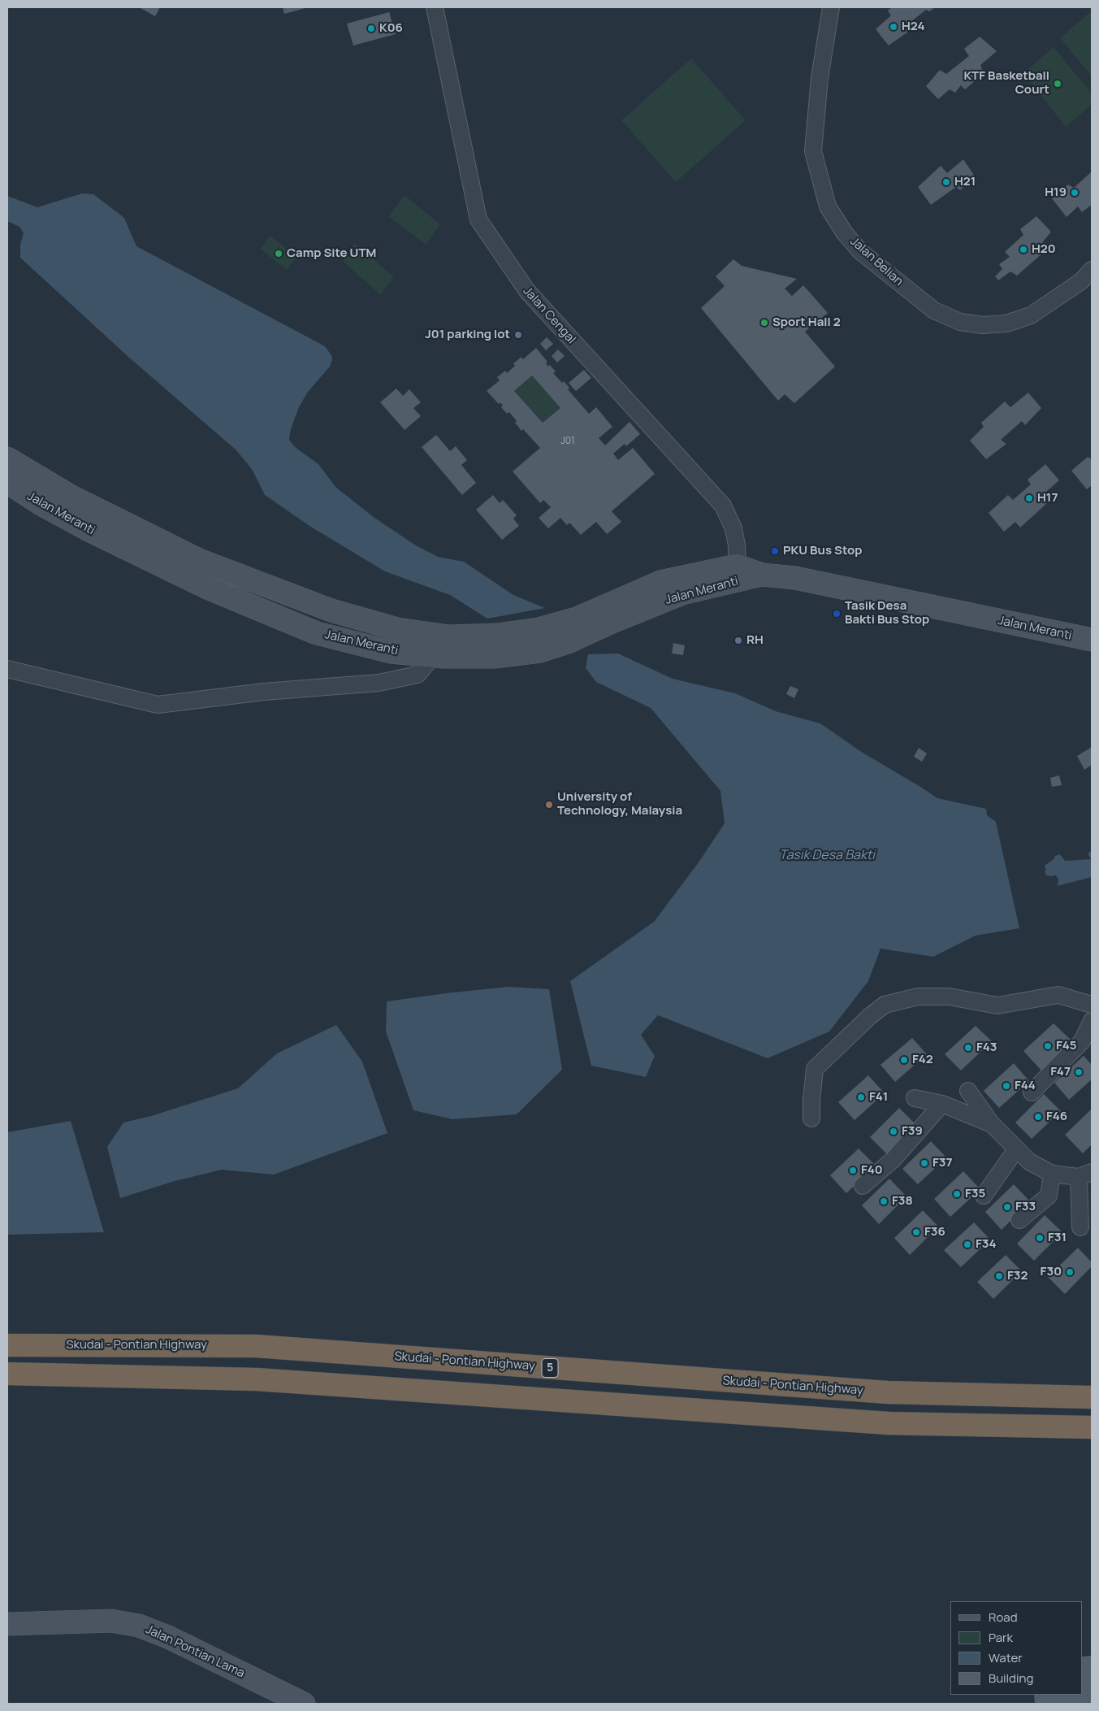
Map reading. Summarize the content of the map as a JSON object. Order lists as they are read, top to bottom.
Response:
{
  "streets": {
    "highway": ["Skudai - Pontian Highway", "5"],
    "street": [
      "Jalan Belian",
      "Jalan Cengal",
      "Jalan Meranti",
      "Jalan Pontian Lama"
    ]
  },
  "crossings": [
    ["Jalan Cengal", "Jalan Meranti"]
  ],
  "water": ["Tasik Desa Bakti"],
  "places": [
    "H24",
    "K06",
    "KTF Basketball Court",
    "H21",
    "H19",
    "H20",
    "Camp Site UTM",
    "Sport Hall 2",
    "J01 parking lot",
    "H17",
    "PKU Bus Stop",
    "Tasik Desa Bakti Bus Stop",
    "RH",
    "University of Technology, Malaysia",
    "F45",
    "F43",
    "F42",
    "F47",
    "F44",
    "F41",
    "F46",
    "F39",
    "F37",
    "F40",
    "F35",
    "F38",
    "F33",
    "F36",
    "F31",
    "F34",
    "F30",
    "F32"
  ],
  "house_numbers": ["J01"],
  "legend": [
    "Road",
    "Park",
    "Water",
    "Building"
  ]
}
